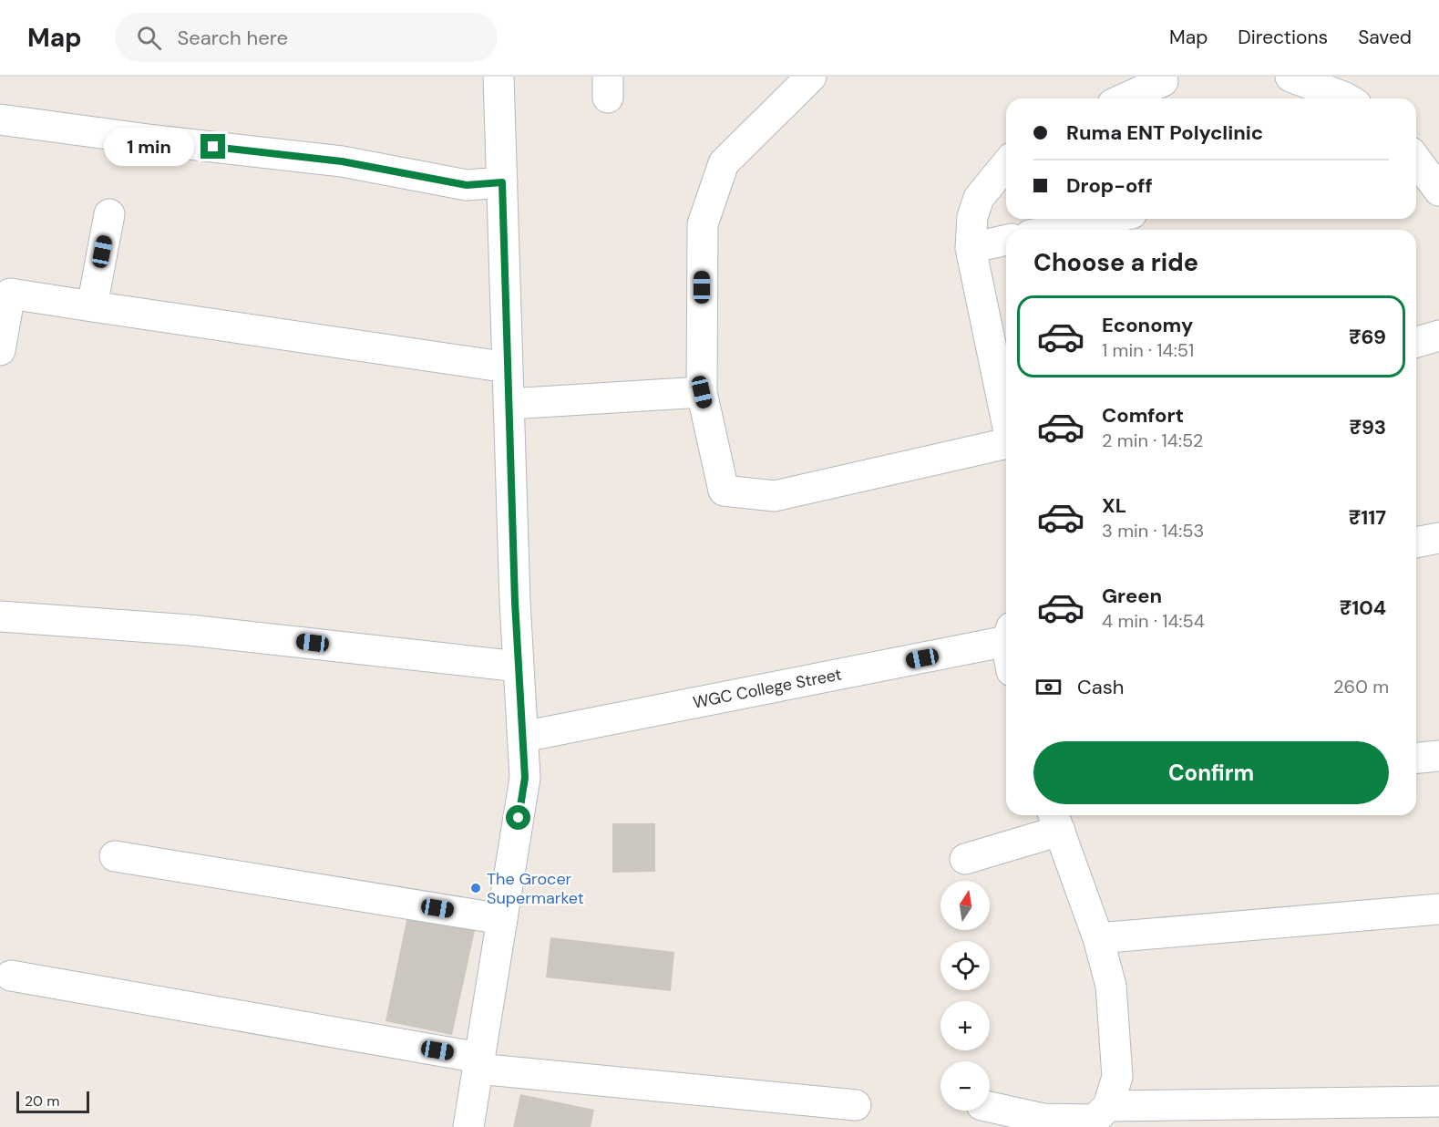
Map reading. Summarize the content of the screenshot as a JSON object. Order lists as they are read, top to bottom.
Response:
{
  "streets": {
    "street": ["WGC College Street"]
  },
  "places": ["The Grocer Supermarket"],
  "scale_bar": "20 m",
  "north": "top",
  "page": {
    "header": "Map",
    "search": "Search here",
    "nav": ["Map", "Directions", "Saved"],
    "banner": ["Ruma ENT Polyclinic", "Drop-off"],
    "bubble": "1 min",
    "heading": "Choose a ride",
    "list": [
      {
        "name": "Economy",
        "note": "1 min · 14:51",
        "value": "₹69"
      },
      {
        "name": "Comfort",
        "note": "2 min · 14:52",
        "value": "₹93"
      },
      {
        "name": "XL",
        "note": "3 min · 14:53",
        "value": "₹117"
      },
      {
        "name": "Green",
        "note": "4 min · 14:54",
        "value": "₹104"
      }
    ],
    "pay": ["Cash", "260 m"],
    "buttons": "Confirm",
    "map_buttons": ["+", "−"],
    "scale": "20 m"
  }
}
